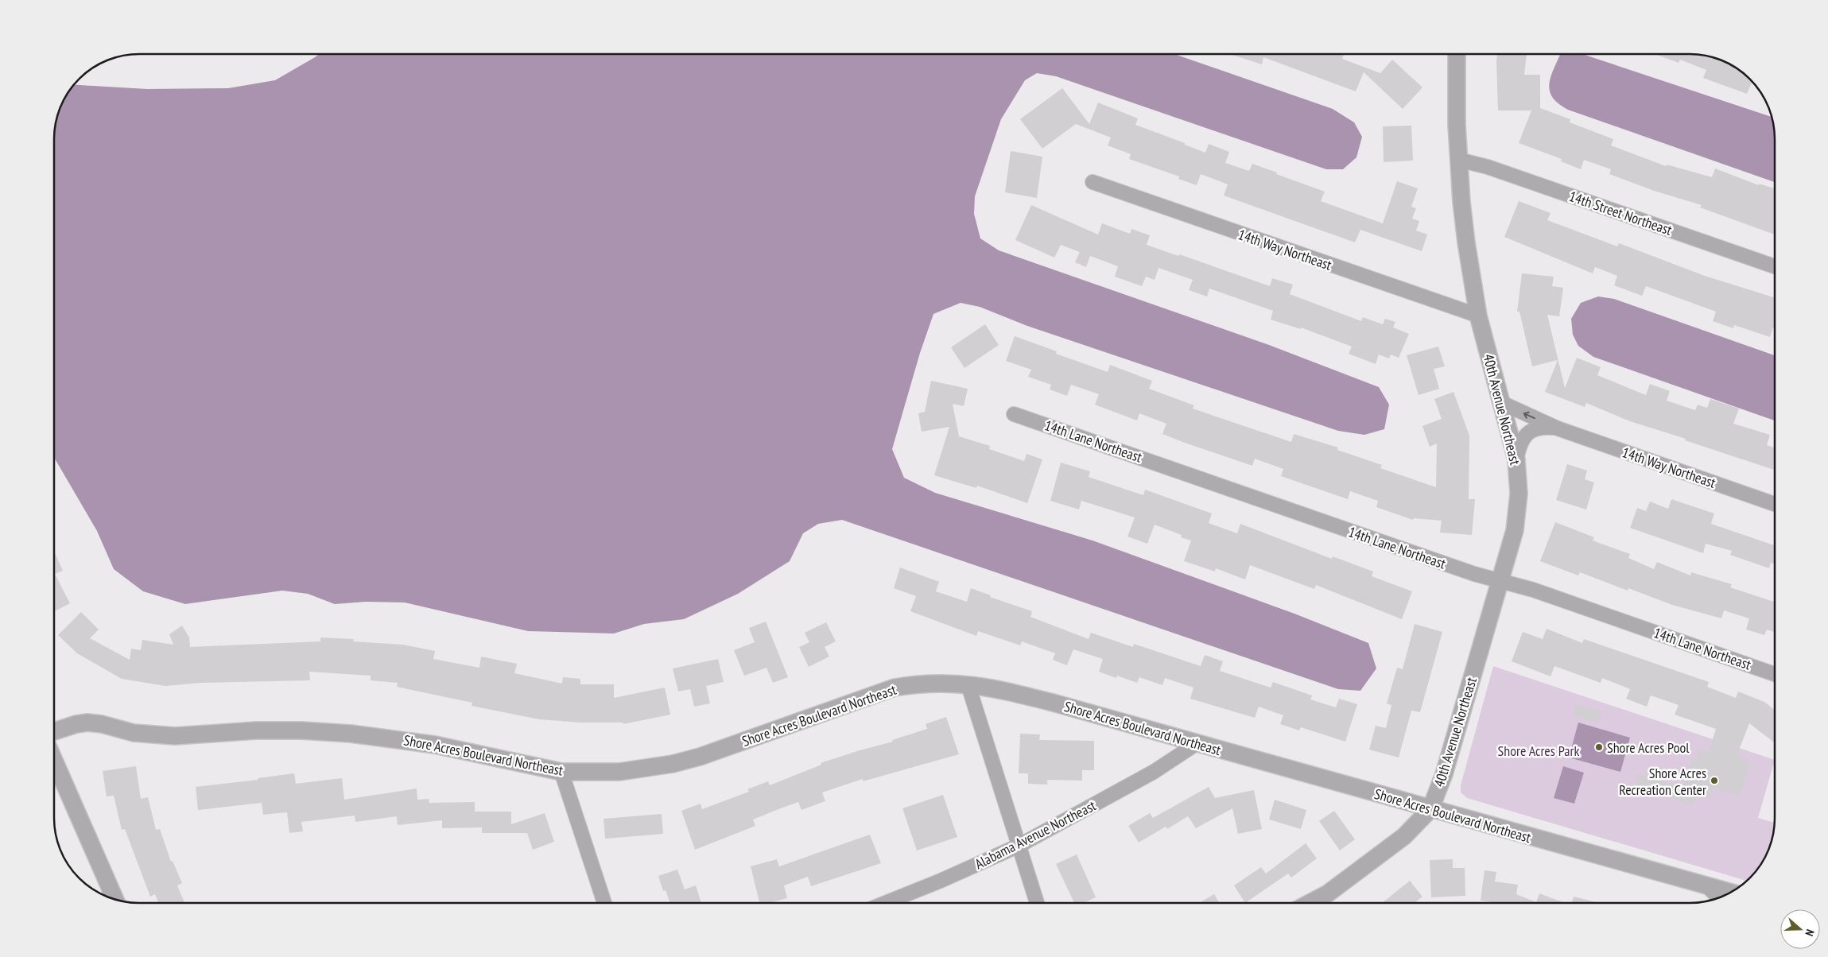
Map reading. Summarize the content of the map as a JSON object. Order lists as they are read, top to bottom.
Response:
{
  "streets": {
    "street": [
      "14th Street Northeast",
      "14th Way Northeast",
      "40th Avenue Northeast",
      "14th Lane Northeast",
      "Shore Acres Boulevard Northeast",
      "Alabama Avenue Northeast"
    ]
  },
  "crossings": [
    ["14th Street Northeast", "40th Avenue Northeast"],
    ["14th Way Northeast", "40th Avenue Northeast"],
    ["40th Avenue Northeast", "14th Lane Northeast"],
    ["40th Avenue Northeast", "Shore Acres Boulevard Northeast"],
    ["Shore Acres Boulevard Northeast", "Alabama Avenue Northeast"]
  ],
  "parks": ["Shore Acres Park"],
  "places": ["Shore Acres Pool", "Shore Acres Recreation Center"],
  "north": "right"
}
